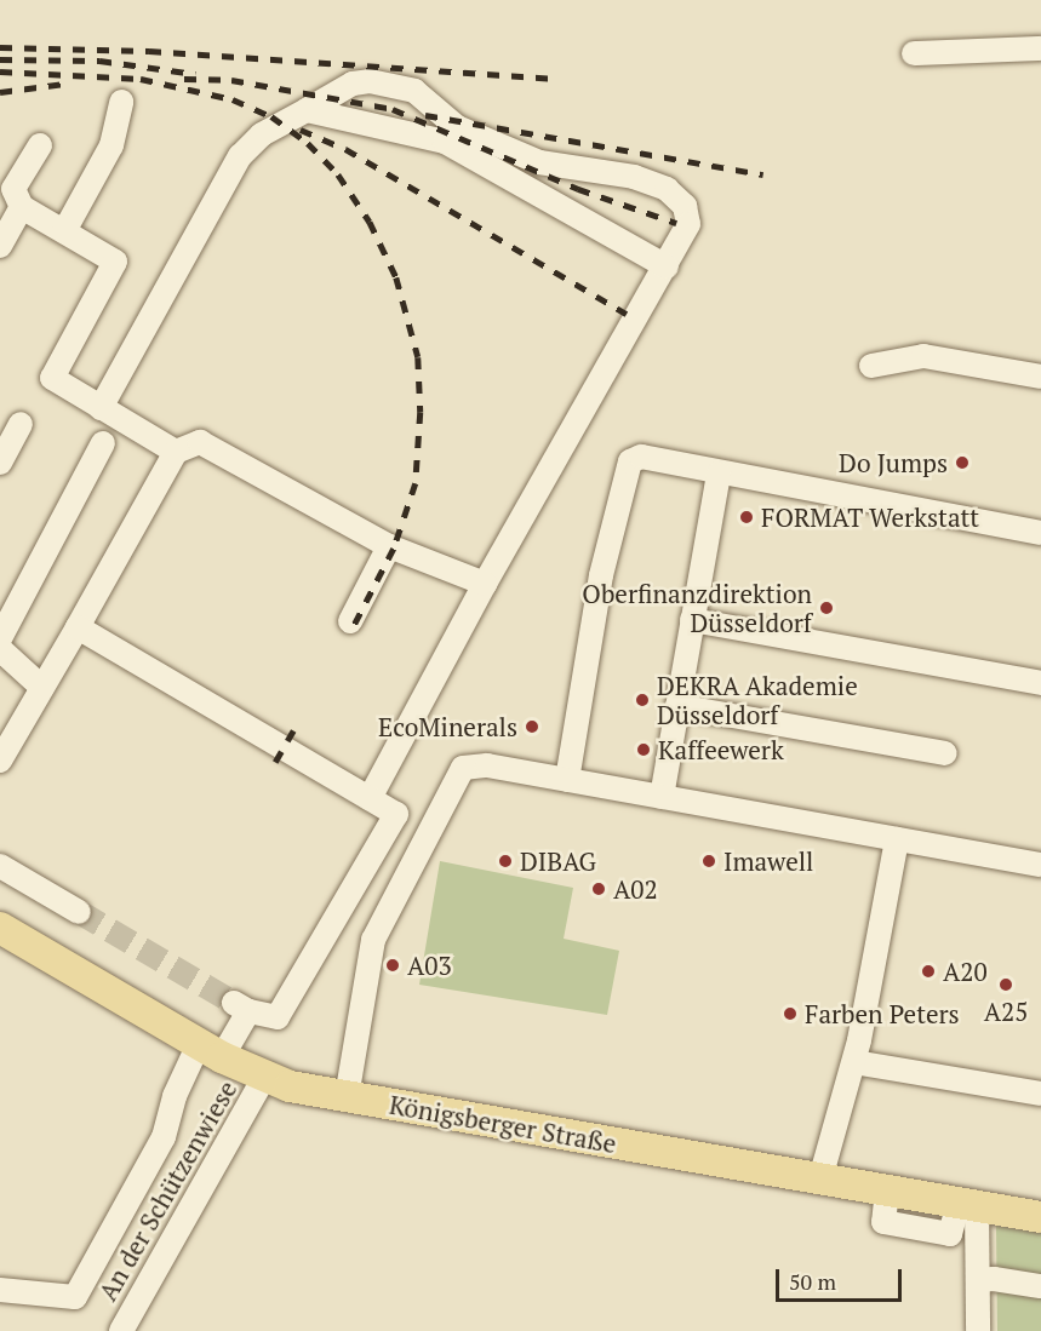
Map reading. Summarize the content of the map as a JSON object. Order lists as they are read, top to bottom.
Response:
{
  "streets": {
    "main road": ["Königsberger Straße"],
    "street": ["An der Schützenwiese"]
  },
  "crossings": [
    ["Königsberger Straße", "An der Schützenwiese"]
  ],
  "places": [
    "Do Jumps",
    "FORMAT Werkstatt",
    "Oberfinanzdirektion Düsseldorf",
    "DEKRA Akademie Düsseldorf",
    "EcoMinerals",
    "Kaffeewerk",
    "DIBAG",
    "Imawell",
    "A02",
    "A03",
    "A20",
    "A25",
    "Farben Peters"
  ],
  "scale_bar": "50 m"
}
